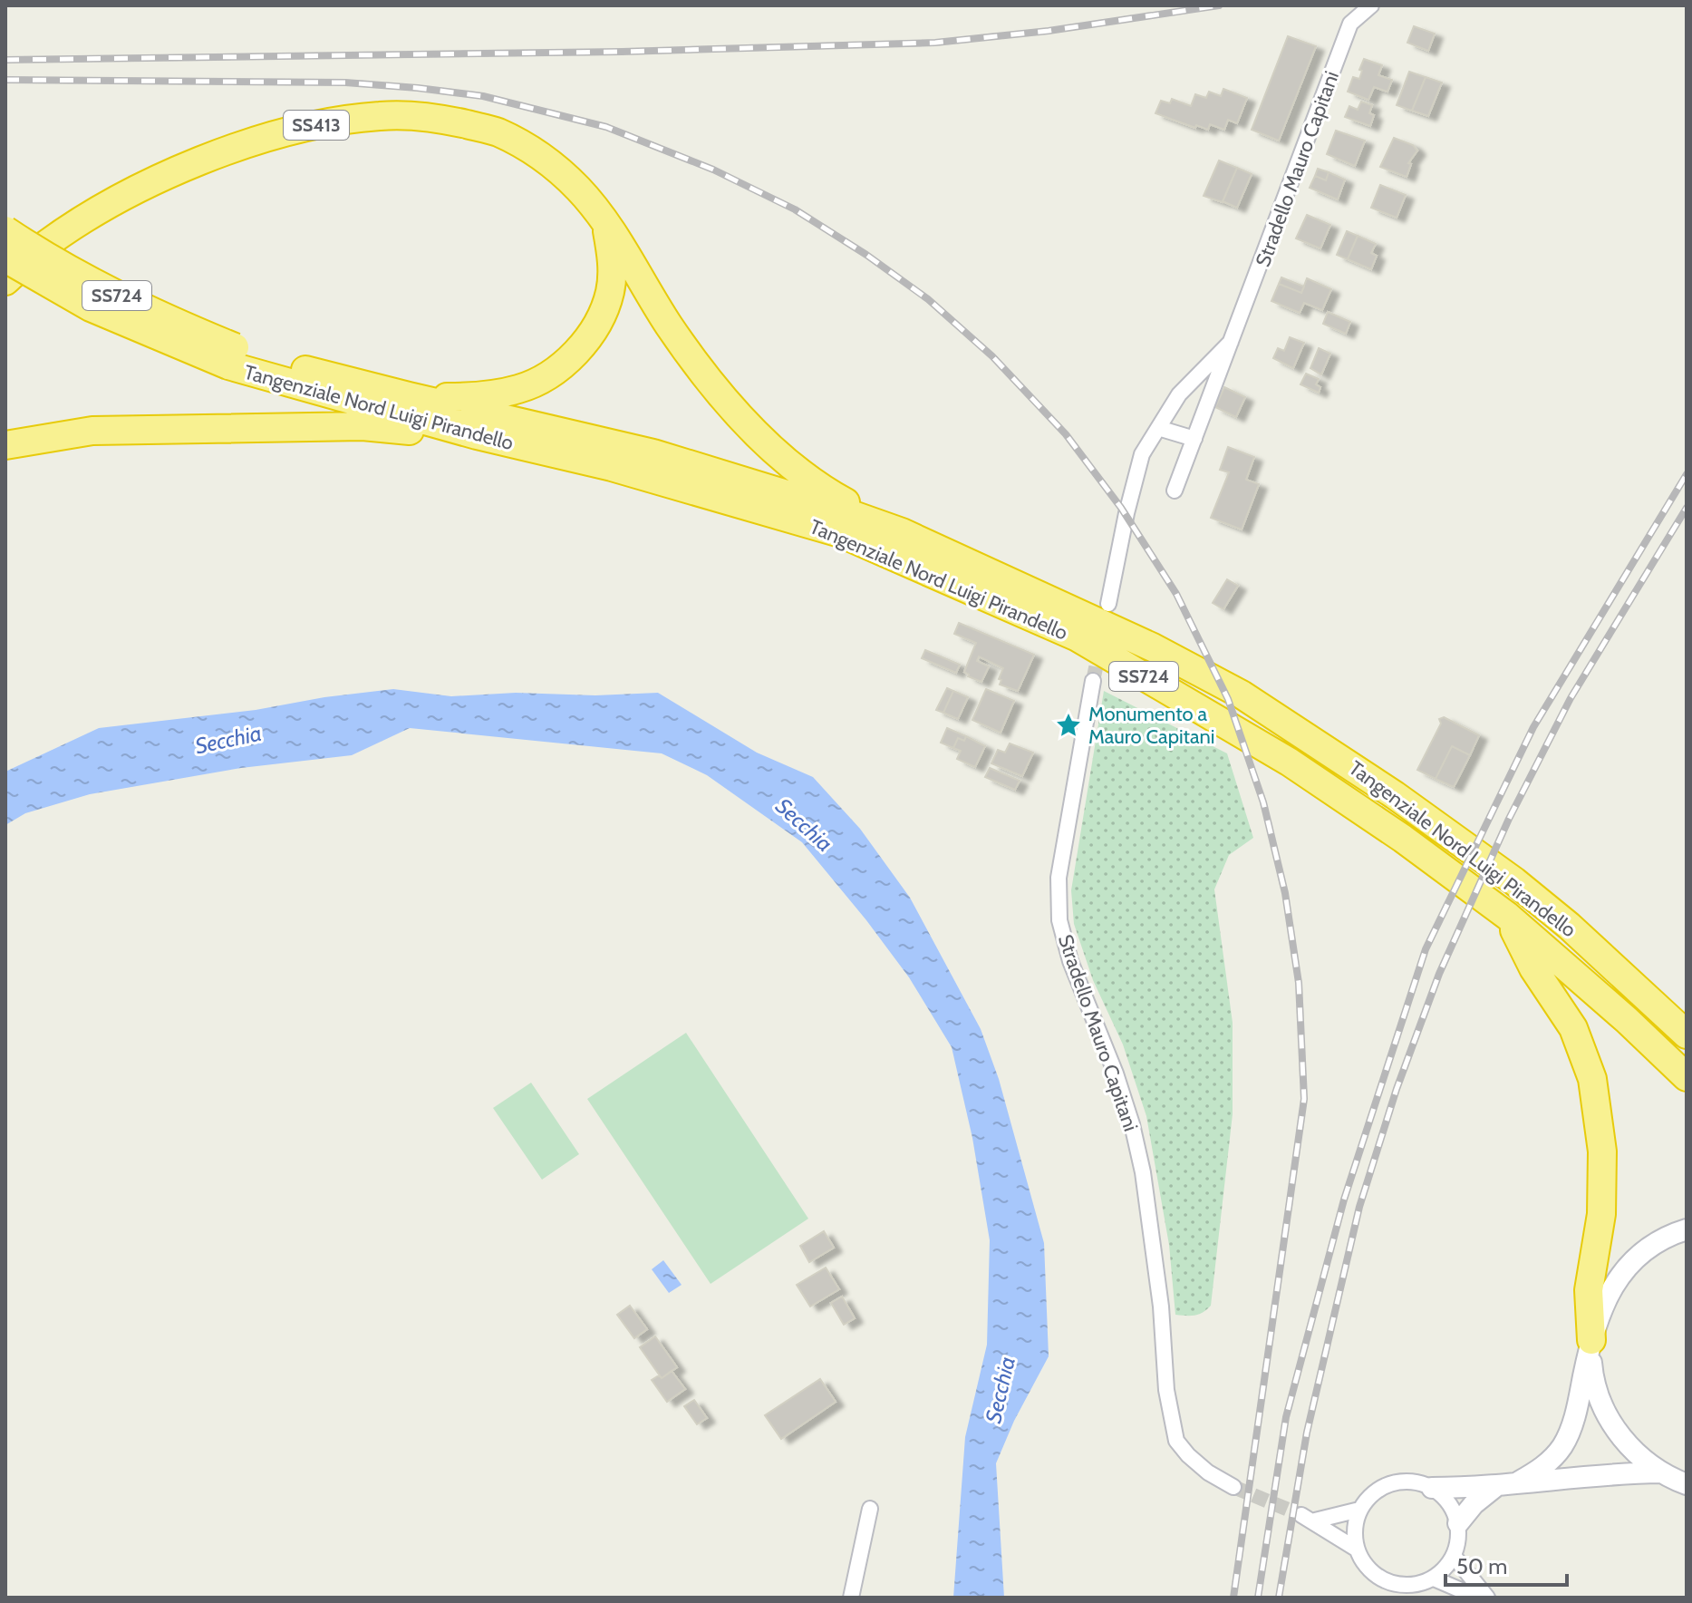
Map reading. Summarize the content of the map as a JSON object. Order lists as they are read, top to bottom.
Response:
{
  "streets": {
    "highway": ["SS413", "SS724", "Tangenziale Nord Luigi Pirandello"],
    "street": ["Stradello Mauro Capitani"]
  },
  "crossings": [
    ["SS413", "Tangenziale Nord Luigi Pirandello"]
  ],
  "water": ["Secchia"],
  "places": {
    "place": ["Monumento a Mauro Capitani"]
  },
  "scale_bar": "50 m"
}
